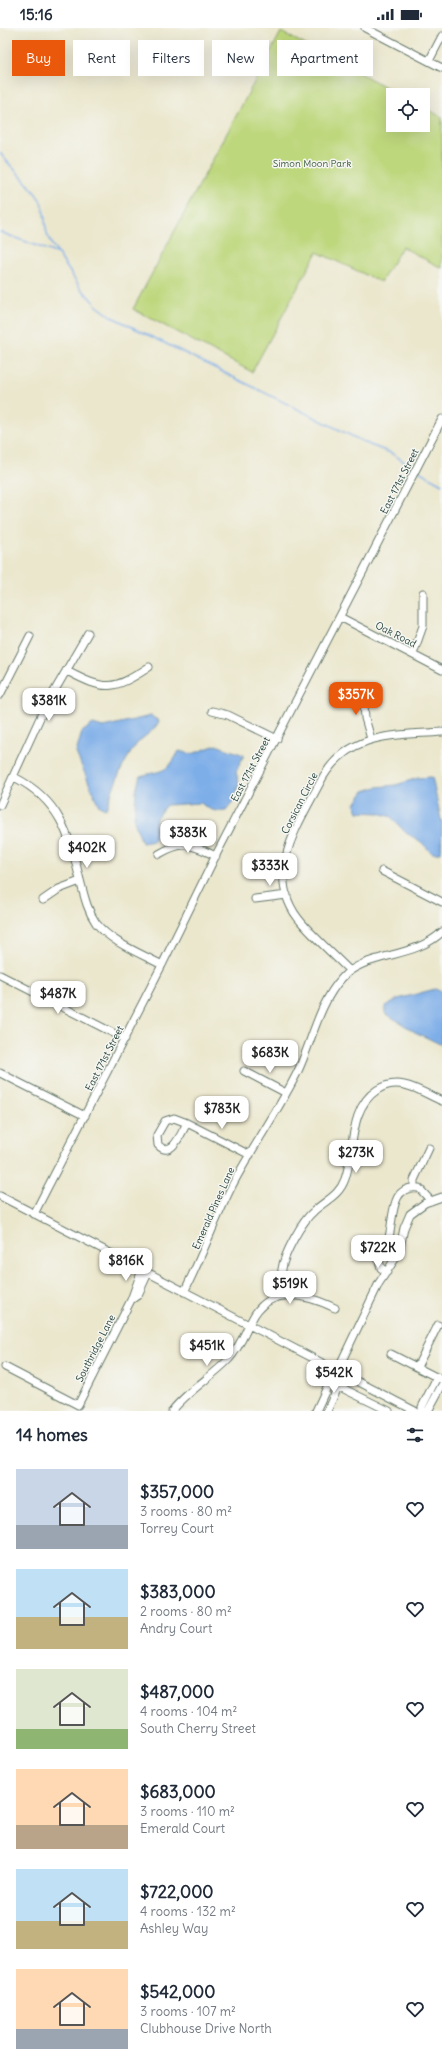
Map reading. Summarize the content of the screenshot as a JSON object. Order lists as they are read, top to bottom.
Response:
{
  "streets": {
    "street": [
      "East 171st Street",
      "Oak Road",
      "Corsican Circle",
      "Emerald Pines Lane",
      "Southridge Lane"
    ]
  },
  "crossings": [
    ["East 171st Street", "Oak Road"],
    ["Corsican Circle", "Emerald Pines Lane"]
  ],
  "parks": ["Simon Moon Park"],
  "page": {
    "status": "15:16",
    "chip": [
      "Buy",
      "Rent",
      "Filters",
      "New",
      "Apartment"
    ],
    "price": [
      "$357K",
      "$381K",
      "$383K",
      "$402K",
      "$333K",
      "$487K",
      "$683K",
      "$783K",
      "$273K",
      "$722K",
      "$816K",
      "$519K",
      "$451K",
      "$542K"
    ],
    "heading": "14 homes",
    "list": [
      {
        "name": "$357,000",
        "note": "3 rooms · 80 m² · Torrey Court"
      },
      {
        "name": "$383,000",
        "note": "2 rooms · 80 m² · Andry Court"
      },
      {
        "name": "$487,000",
        "note": "4 rooms · 104 m² · South Cherry Street"
      },
      {
        "name": "$683,000",
        "note": "3 rooms · 110 m² · Emerald Court"
      },
      {
        "name": "$722,000",
        "note": "4 rooms · 132 m² · Ashley Way"
      },
      {
        "name": "$542,000",
        "note": "3 rooms · 107 m² · Clubhouse Drive North"
      }
    ]
  }
}
